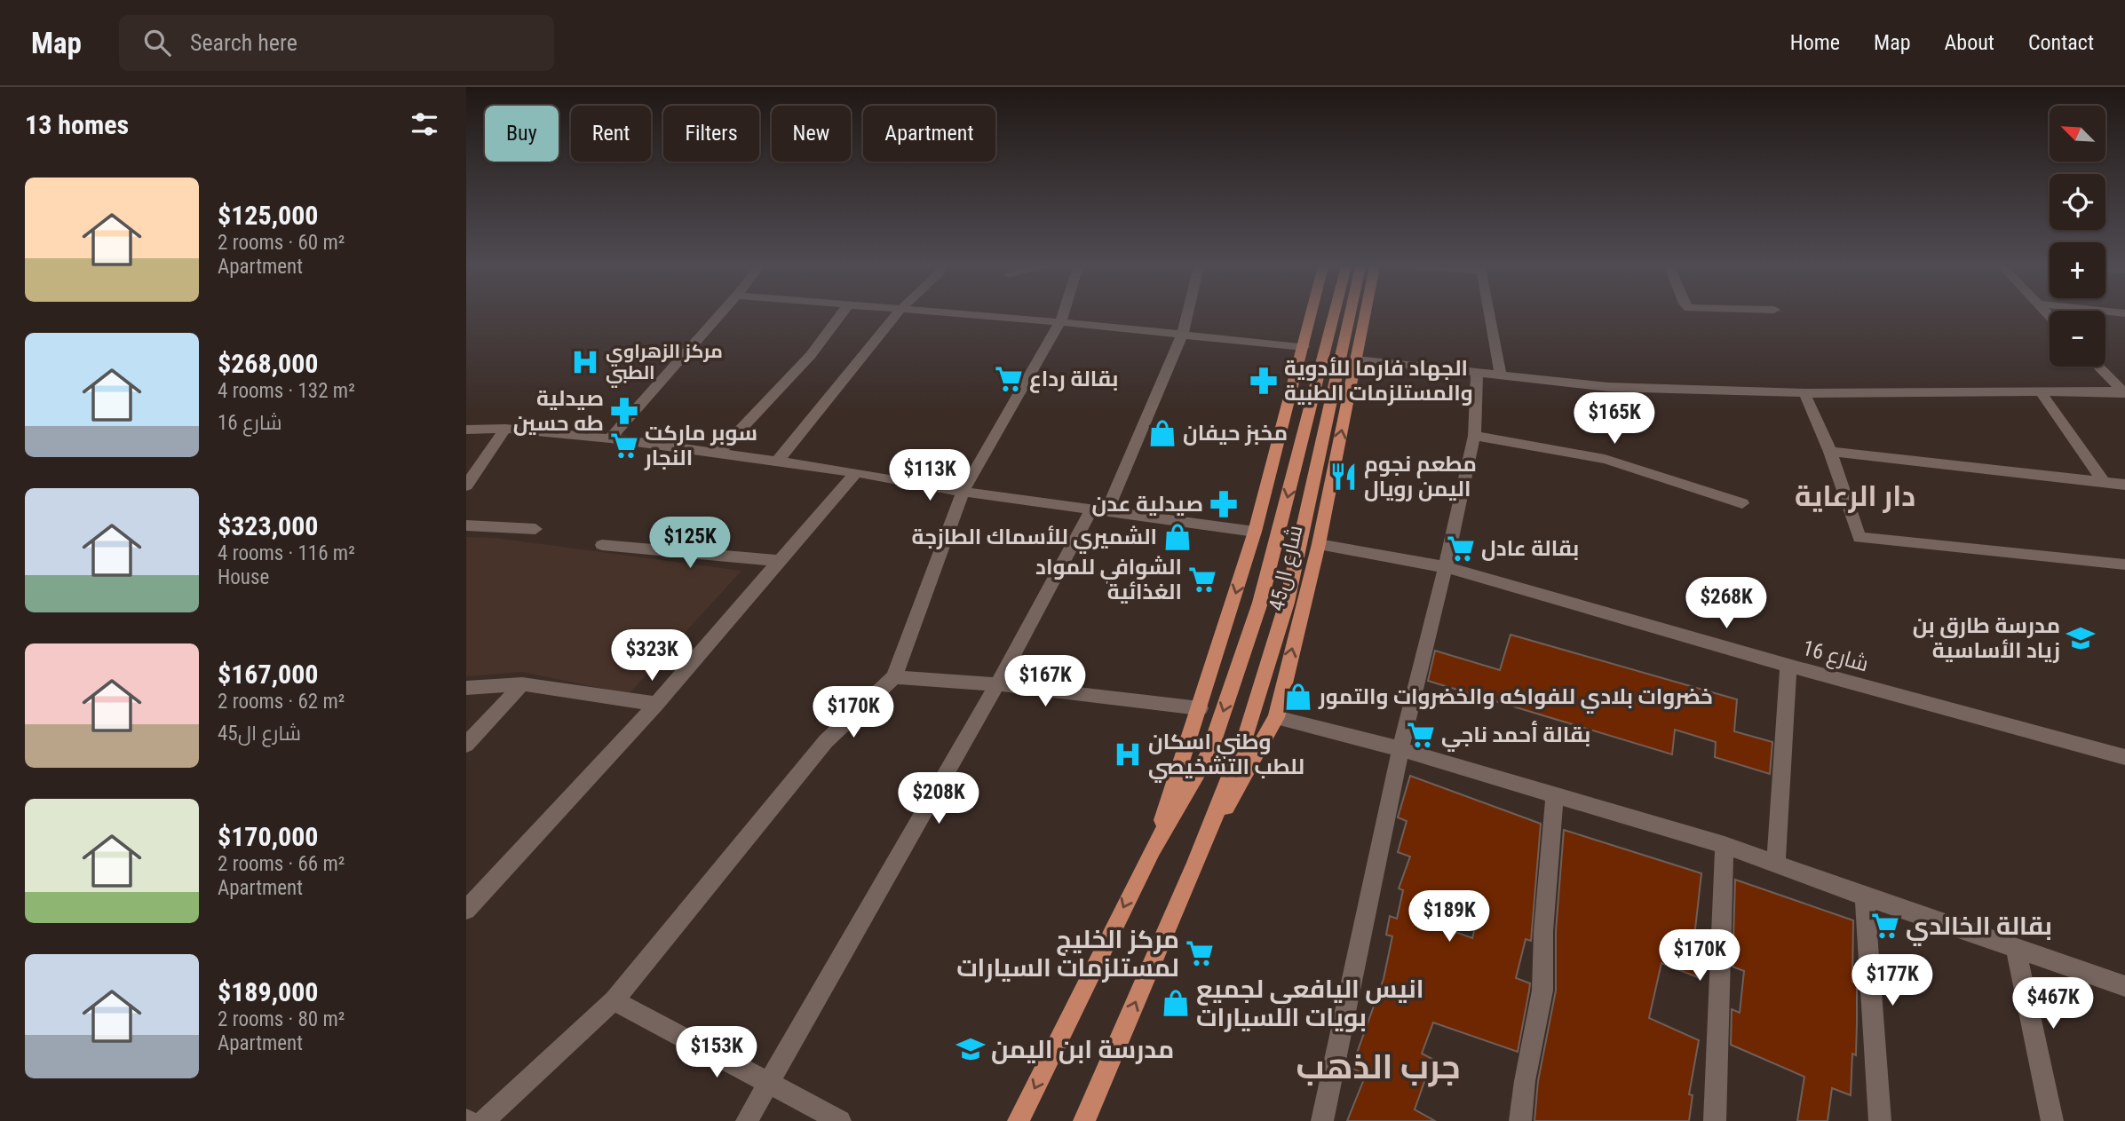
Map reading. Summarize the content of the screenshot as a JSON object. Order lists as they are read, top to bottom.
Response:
{
  "streets": {
    "main road": ["شارع ال45"],
    "street": ["شارع 16"]
  },
  "crossings": [
    ["شارع ال45", "شارع 16"]
  ],
  "districts": ["دار الرعاية", "جرب الذهب"],
  "places": {
    "hospital": ["مركز الزهراوي الطبي", "وطني اسكان للطب التشخيصي"],
    "supermarket": [
      "بقالة رداع",
      "سوبر ماركت النجار",
      "بقالة عادل",
      "الشوافي للمواد الغذائية",
      "بقالة أحمد ناجي",
      "بقالة الخالدي",
      "مركز الخليج لمستلزمات السيارات"
    ],
    "pharmacy": ["الجهاد فارما للأدوية والمستلزمات الطبية", "صيدلية طه حسين", "صيدلية عدن"],
    "shop": [
      "مخبز حيفان",
      "الشميري للأسماك الطازجة",
      "خضروات بلادي للفواكه والخضروات والتمور",
      "انيس اليافعي لجميع بويات اللسيارات"
    ],
    "restaurant": ["مطعم نجوم اليمن رويال"],
    "school or university": ["مدرسة طارق بن زياد الأساسية", "مدرسة ابن اليمن"]
  },
  "north": "top left",
  "page": {
    "header": "Map",
    "search": "Search here",
    "nav": [
      "Home",
      "Map",
      "About",
      "Contact"
    ],
    "heading": "13 homes",
    "map_buttons": ["+", "−"],
    "chip": [
      "Buy",
      "Rent",
      "Filters",
      "New",
      "Apartment"
    ],
    "list": [
      {
        "name": "$125,000",
        "note": "2 rooms · 60 m² · Apartment"
      },
      {
        "name": "$268,000",
        "note": "4 rooms · 132 m² · شارع 16"
      },
      {
        "name": "$323,000",
        "note": "4 rooms · 116 m² · House"
      },
      {
        "name": "$167,000",
        "note": "2 rooms · 62 m² · شارع ال45"
      },
      {
        "name": "$170,000",
        "note": "2 rooms · 66 m² · Apartment"
      },
      {
        "name": "$189,000",
        "note": "2 rooms · 80 m² · Apartment"
      }
    ],
    "price": [
      "$165K",
      "$113K",
      "$125K",
      "$268K",
      "$323K",
      "$167K",
      "$170K",
      "$208K",
      "$189K",
      "$170K",
      "$177K",
      "$467K",
      "$153K"
    ]
  }
}
